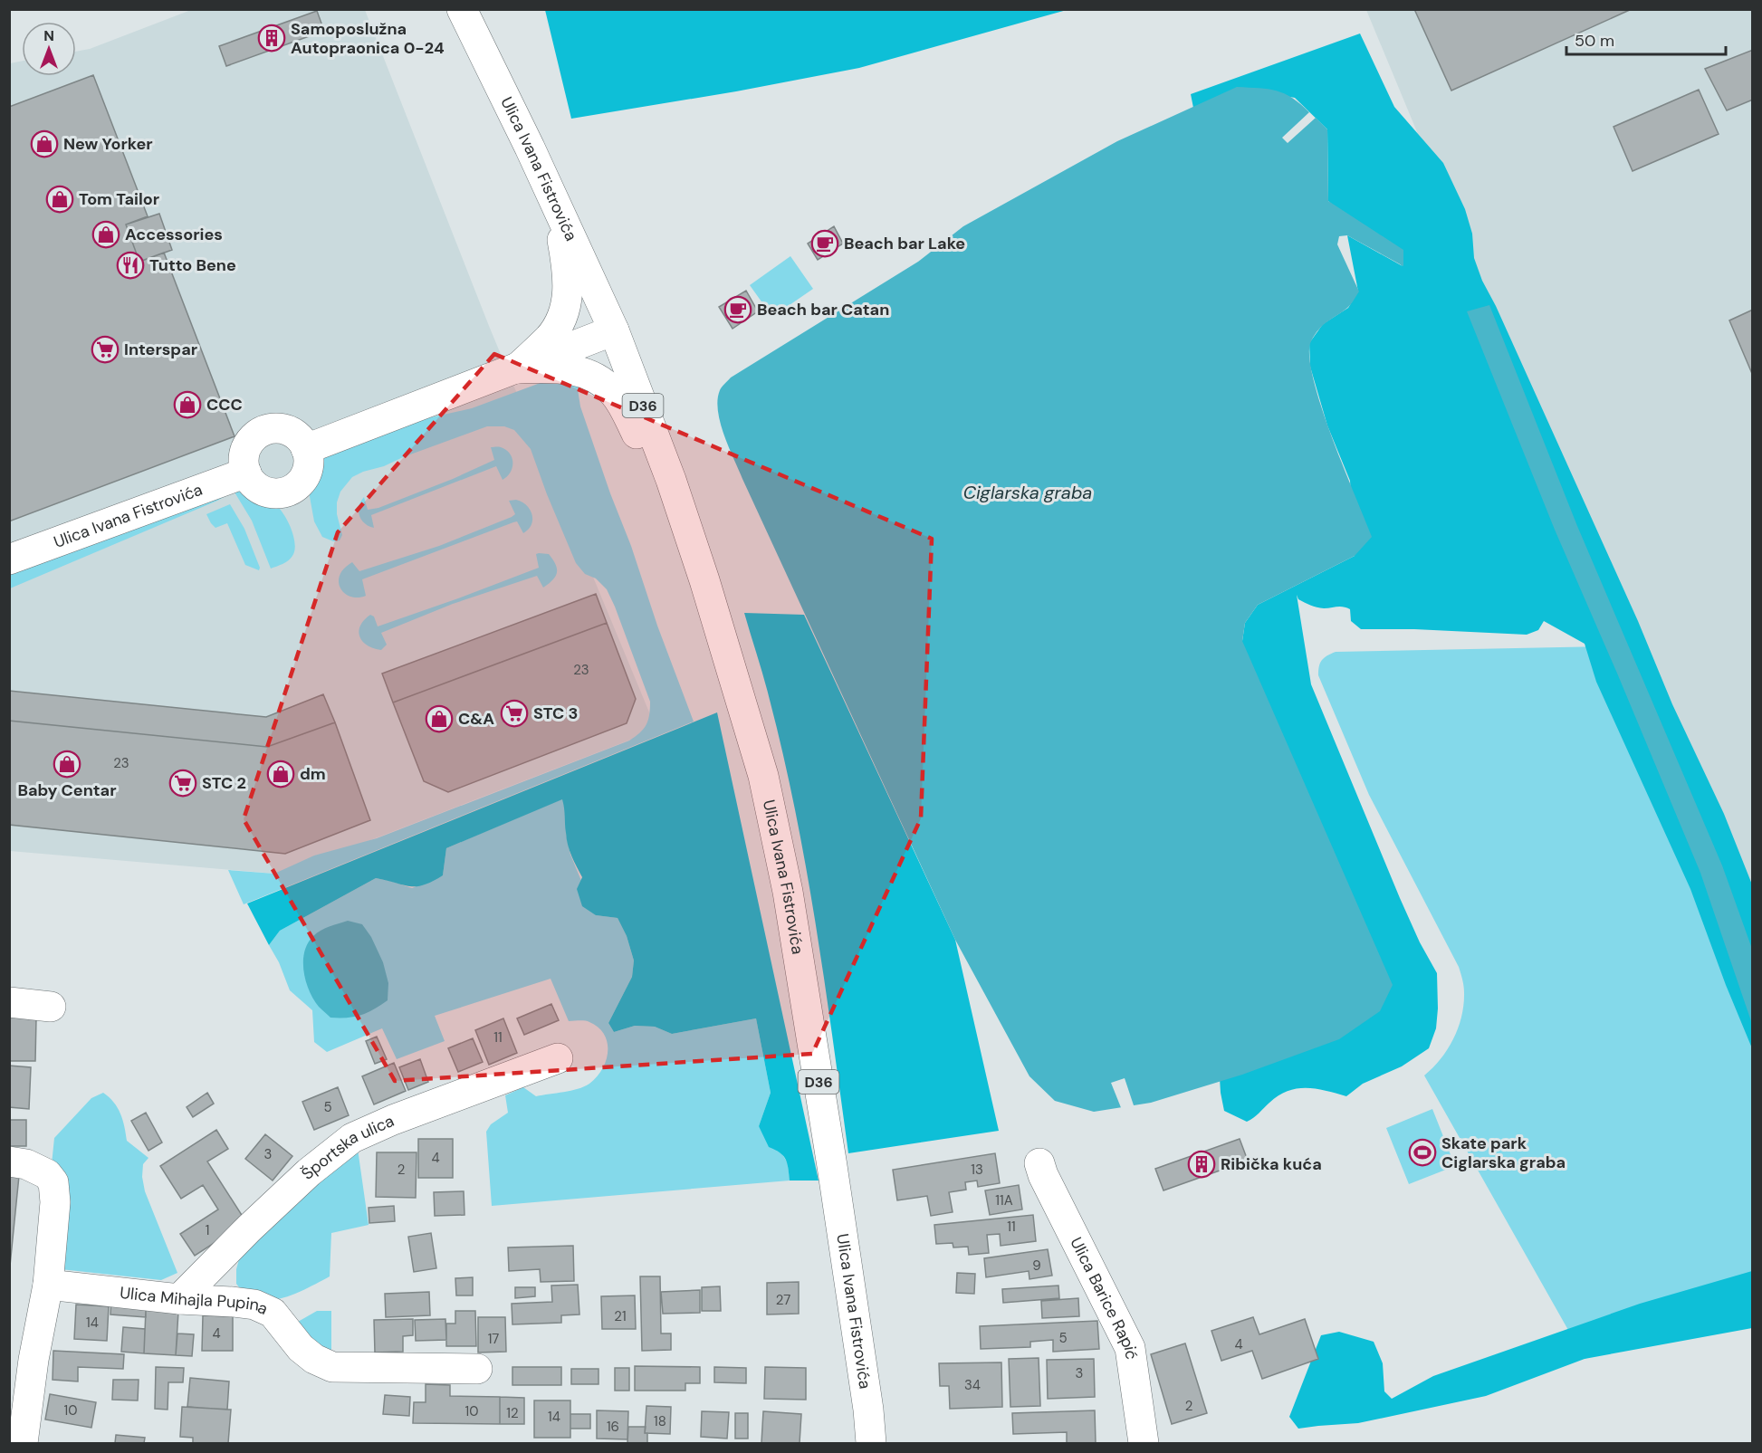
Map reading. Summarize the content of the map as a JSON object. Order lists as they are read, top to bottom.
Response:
{
  "streets": {
    "street": [
      "Ulica Ivana Fistrovića",
      "D36",
      "Športska ulica",
      "Ulica Barice Rapić",
      "Ulica Mihajla Pupina"
    ]
  },
  "crossings": [
    ["Športska ulica", "Ulica Mihajla Pupina"]
  ],
  "water": ["Ciglarska graba"],
  "places": {
    "building": ["Samoposlužna Autopraonica 0-24", "Ribička kuća"],
    "shop": [
      "New Yorker",
      "Tom Tailor",
      "Accessories",
      "CCC",
      "C&A",
      "Baby Centar",
      "dm"
    ],
    "cafe": ["Beach bar Lake", "Beach bar Catan"],
    "restaurant": ["Tutto Bene"],
    "supermarket": ["Interspar", "STC 3", "STC 2"],
    "sports": ["Skate park Ciglarska graba"]
  },
  "house_numbers": [
    "23",
    "23",
    "11",
    "5",
    "3",
    "4",
    "2",
    "13",
    "11A",
    "11",
    "1",
    "9",
    "27",
    "21",
    "14",
    "4",
    "5",
    "17",
    "4",
    "3",
    "34",
    "2",
    "10",
    "10",
    "12",
    "14",
    "18",
    "16"
  ],
  "scale_bar": "50 m",
  "north": "top"
}
